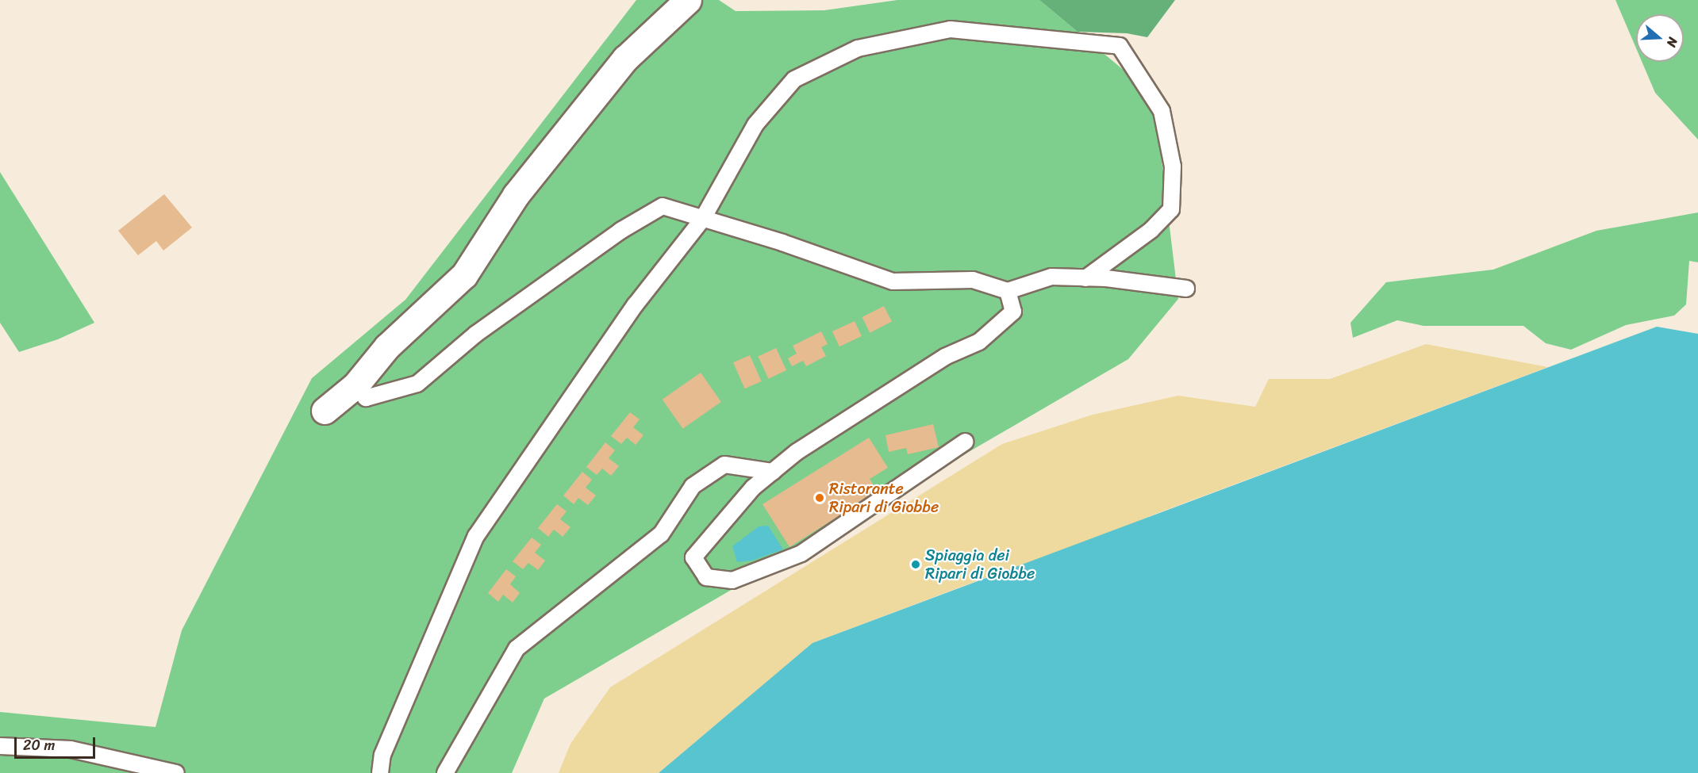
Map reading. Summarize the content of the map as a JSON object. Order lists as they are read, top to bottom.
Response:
{
  "places": ["Ristorante Ripari di Giobbe", "Spiaggia dei Ripari di Giobbe"],
  "scale_bar": "20 m",
  "north": "right"
}
